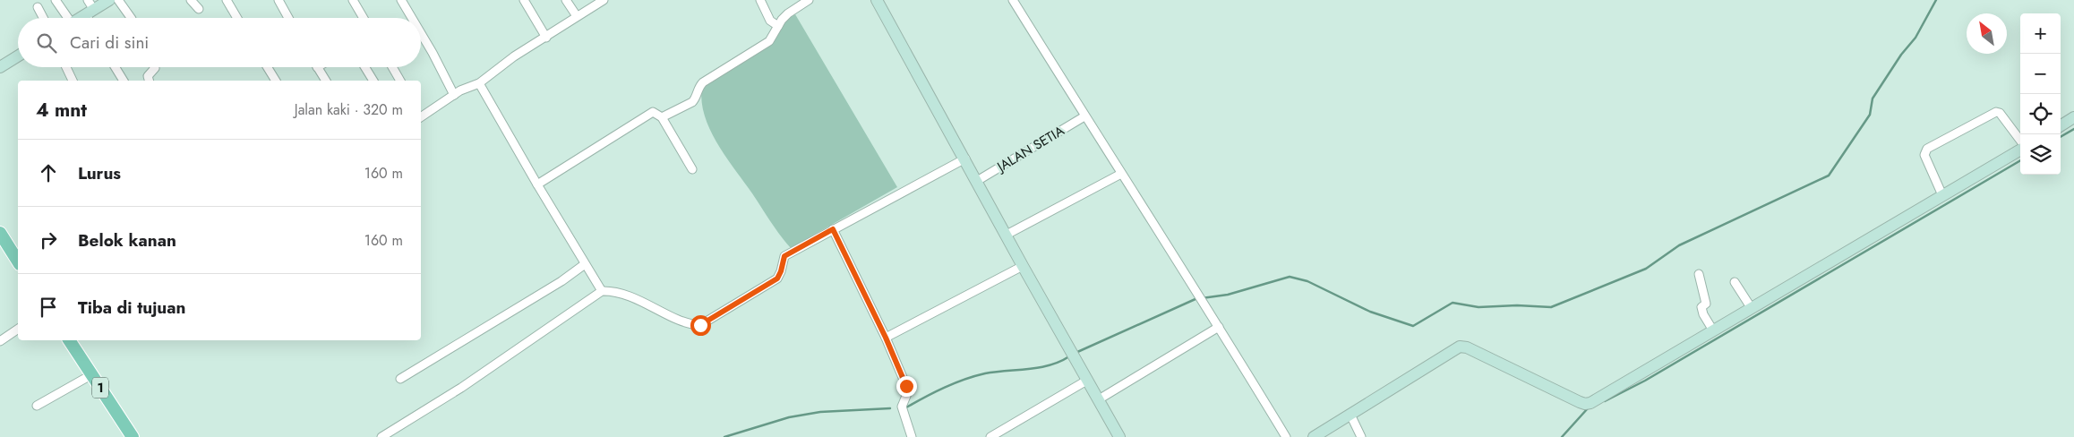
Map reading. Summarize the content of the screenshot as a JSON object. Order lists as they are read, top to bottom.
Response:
{
  "streets": {
    "main road": ["1"],
    "street": ["JALAN SETIA"]
  },
  "north": "top left",
  "page": {
    "map_buttons": ["+", "−"],
    "search": "Cari di sini",
    "heading": ["4 mnt", "Jalan kaki · 320 m"],
    "list": [
      ["Lurus", "160 m"],
      ["Belok kanan", "160 m"],
      "Tiba di tujuan"
    ]
  }
}
